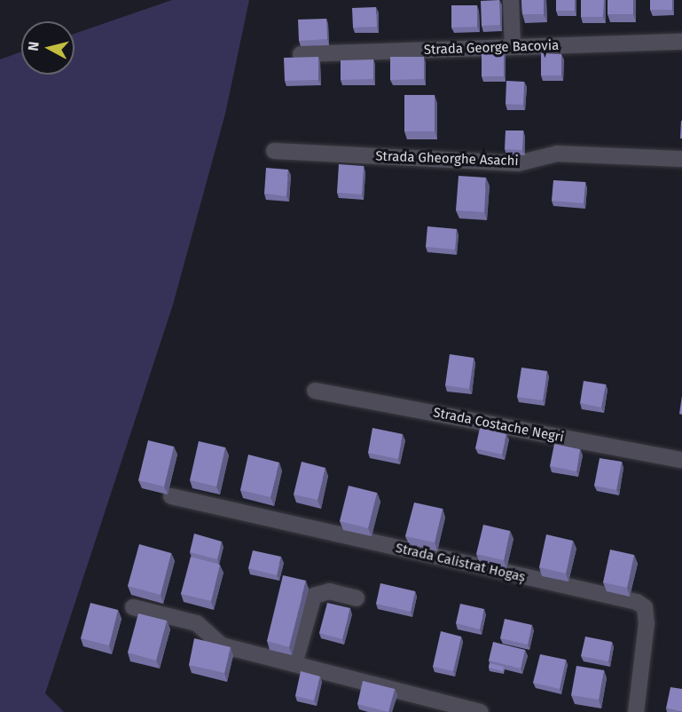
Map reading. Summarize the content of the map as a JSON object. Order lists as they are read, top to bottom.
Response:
{
  "streets": {
    "street": [
      "Strada George Bacovia",
      "Strada Gheorghe Asachi",
      "Strada Costache Negri",
      "Strada Calistrat Hogaș"
    ]
  },
  "north": "left"
}
